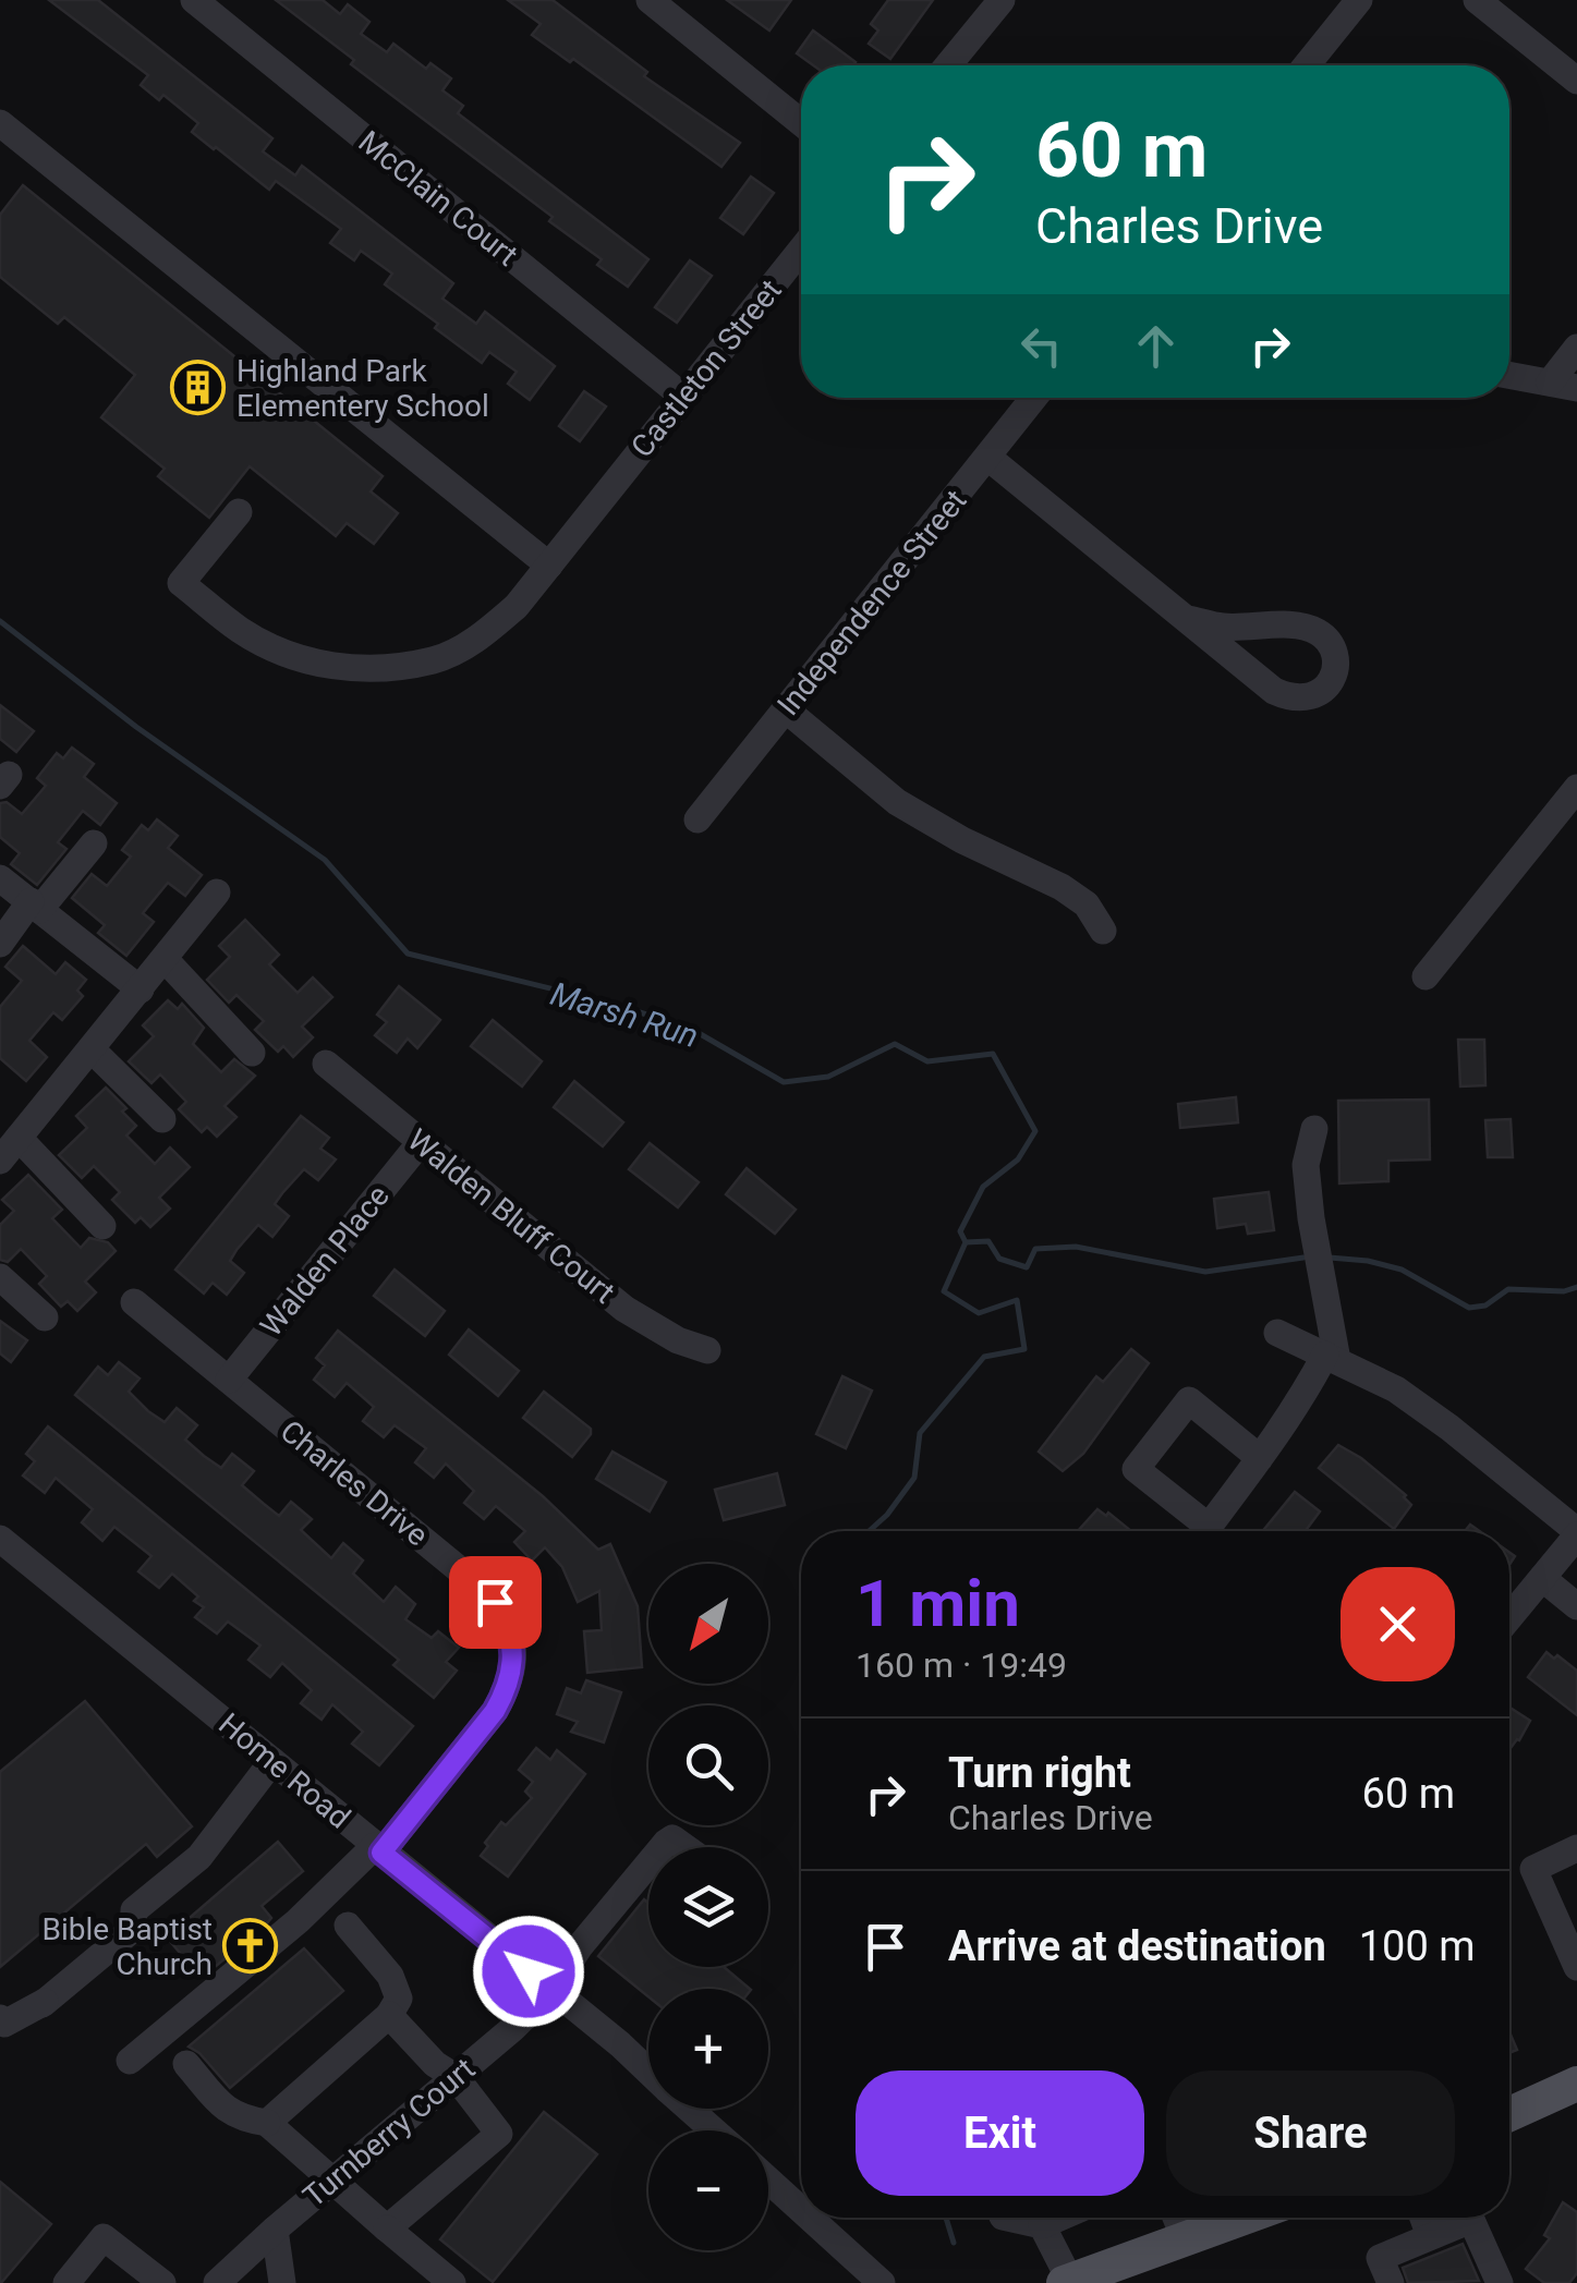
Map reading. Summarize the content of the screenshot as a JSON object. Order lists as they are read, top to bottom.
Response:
{
  "streets": {
    "street": [
      "McClain Court",
      "Castleton Street",
      "Independence Street",
      "Walden Bluff Court",
      "Walden Place",
      "Charles Drive",
      "Home Road",
      "Turnberry Court"
    ]
  },
  "crossings": [
    ["McClain Court", "Castleton Street"],
    ["Walden Bluff Court", "Walden Place"],
    ["Walden Place", "Charles Drive"],
    ["Charles Drive", "Home Road"],
    ["Home Road", "Turnberry Court"]
  ],
  "water": ["Marsh Run"],
  "places": {
    "building": ["Highland Park Elementery School"],
    "church": ["Bible Baptist Church"]
  },
  "north": "bottom left",
  "page": {
    "turn": ["60 m", "Charles Drive"],
    "heading": ["1 min", "160 m · 19:49"],
    "map_buttons": ["+", "−"],
    "list": [
      {
        "name": "Turn right",
        "note": "Charles Drive",
        "value": "60 m"
      },
      {
        "name": "Arrive at destination",
        "value": "100 m"
      }
    ],
    "buttons": ["Exit", "Share"]
  }
}
